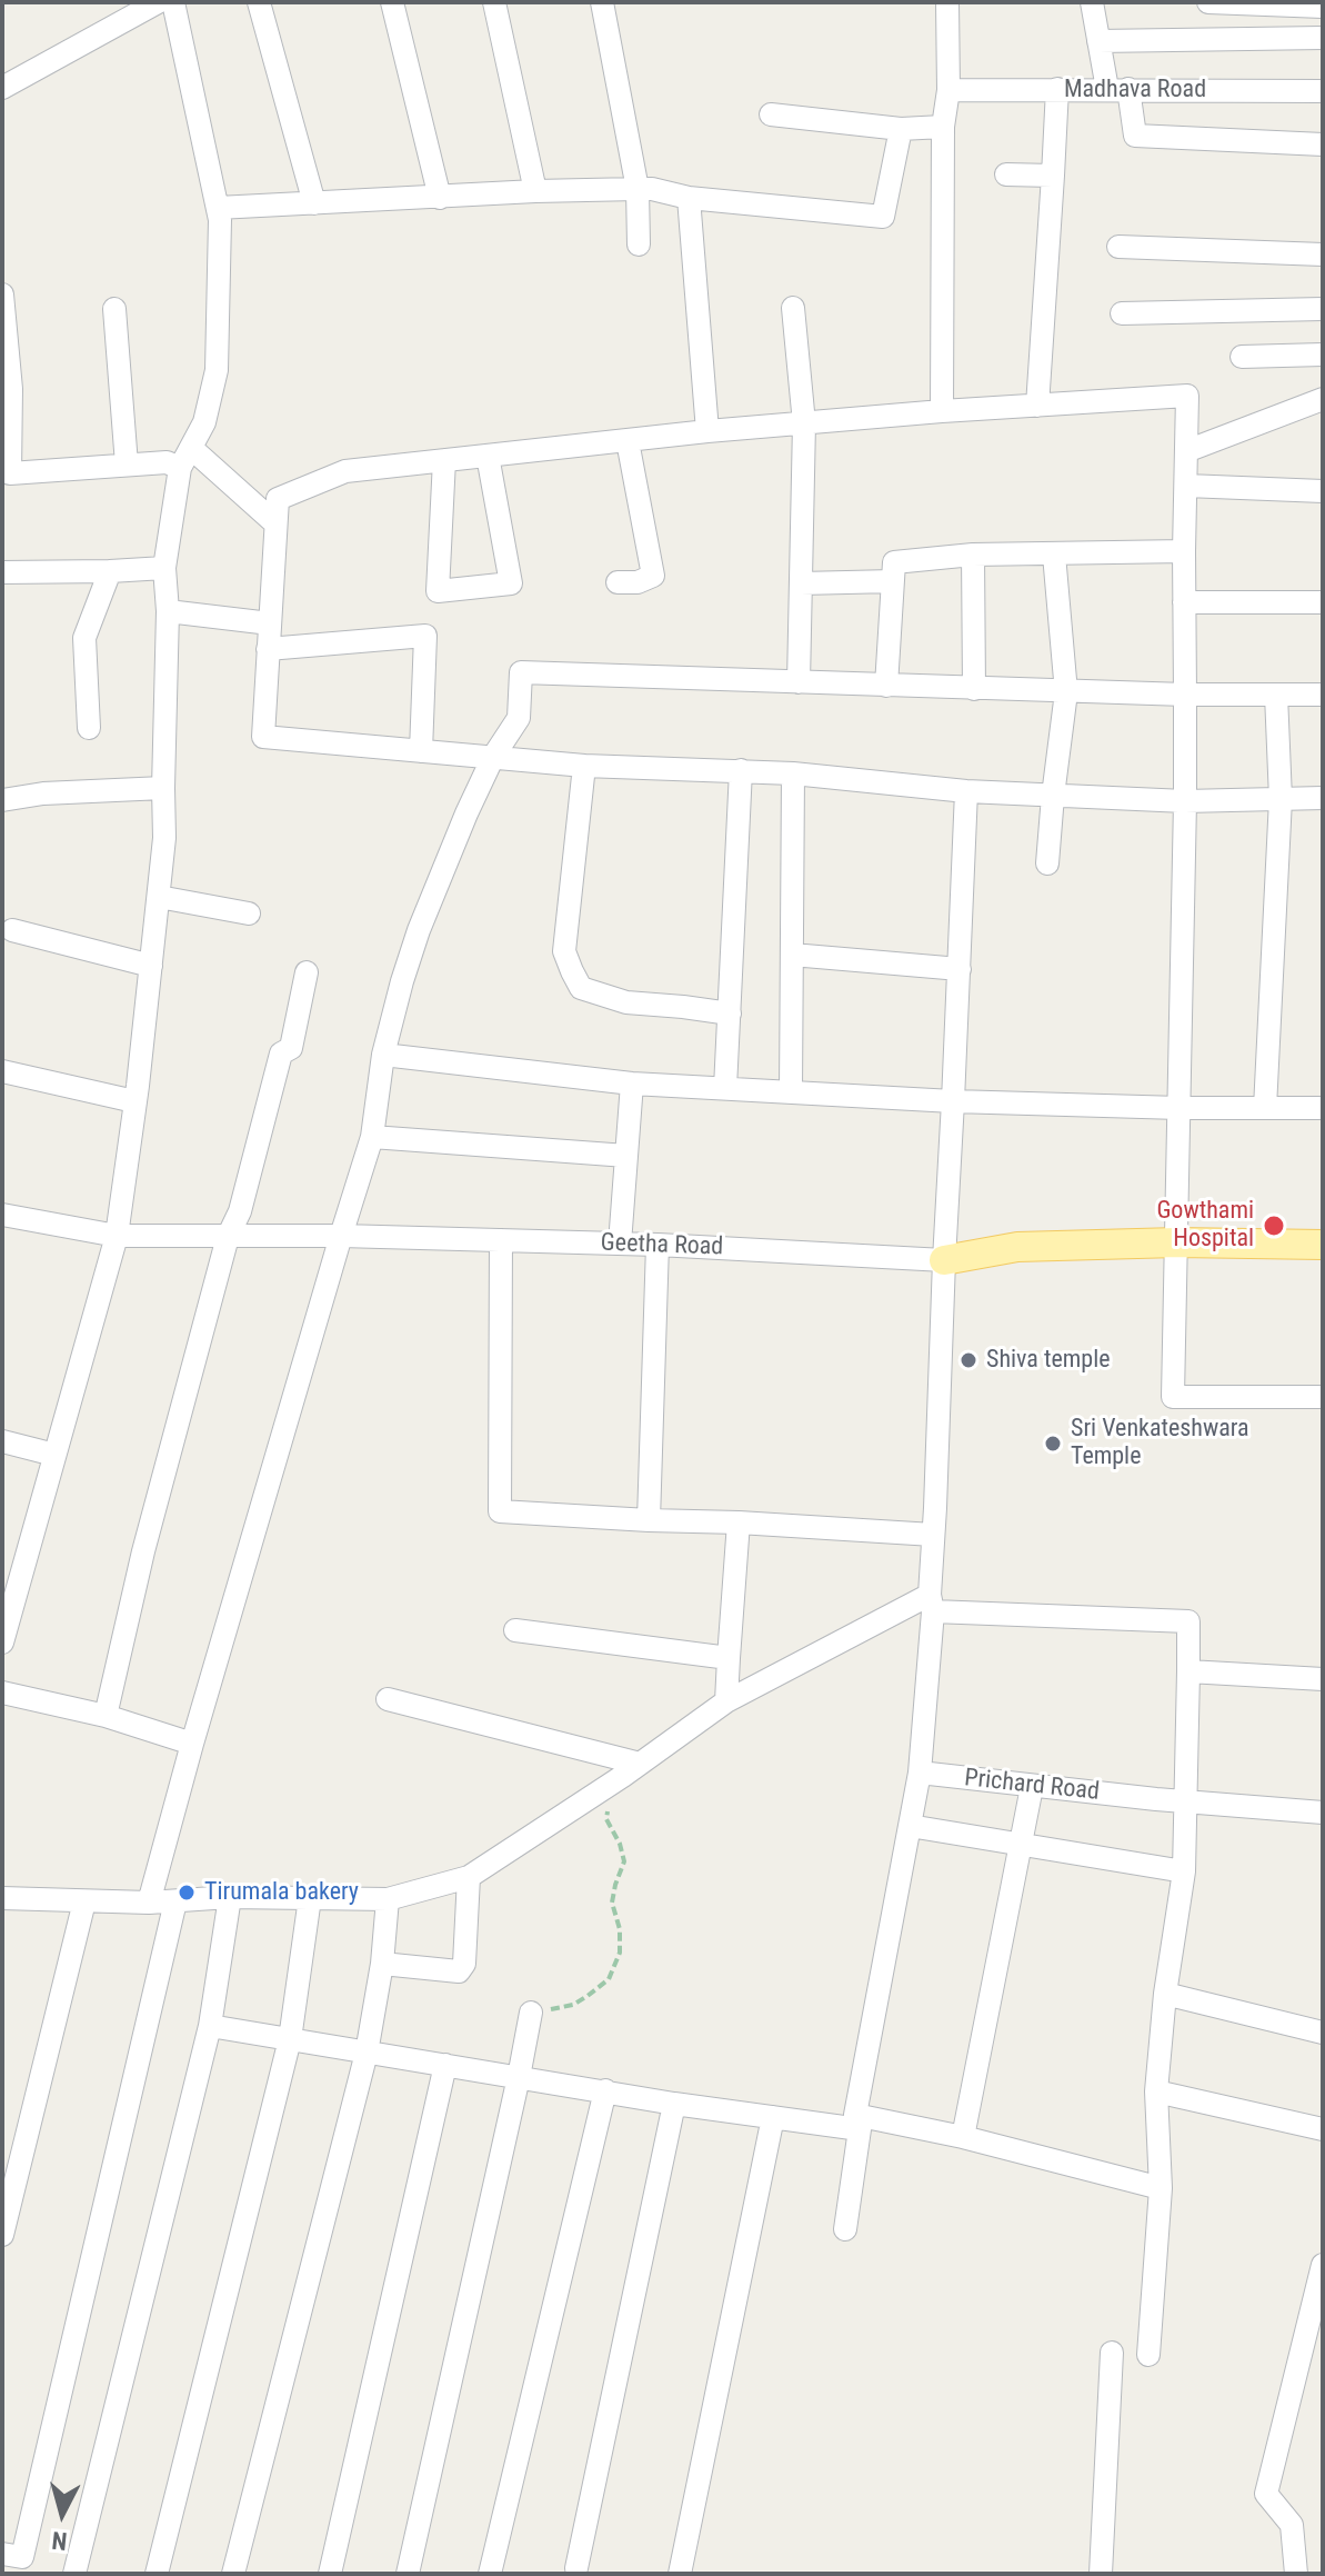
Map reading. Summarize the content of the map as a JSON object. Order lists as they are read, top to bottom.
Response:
{
  "streets": {
    "main road": ["Geetha Road"],
    "street": ["Madhava Road", "Prichard Road"]
  },
  "places": [
    "Gowthami Hospital",
    "Shiva temple",
    "Sri Venkateshwara Temple",
    "Tirumala bakery"
  ],
  "north": "bottom"
}
